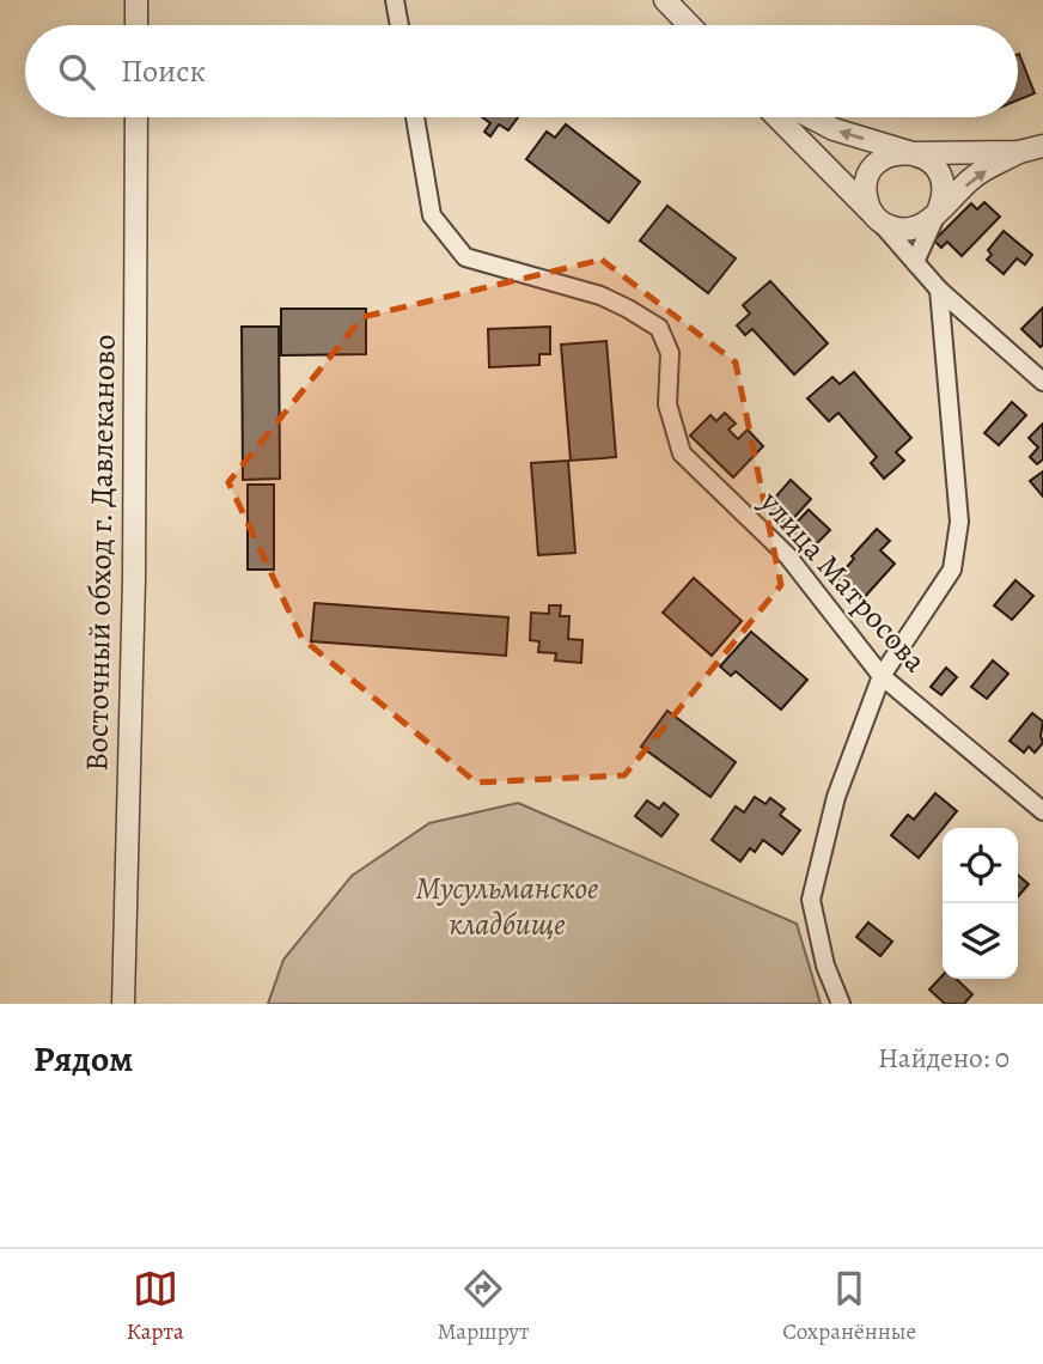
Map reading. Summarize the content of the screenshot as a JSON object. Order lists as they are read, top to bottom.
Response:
{
  "streets": {
    "street": ["Восточный обход г. Давлеканово", "улица Матросова"]
  },
  "parks": ["Мусульманское кладбище"],
  "page": {
    "search": "Поиск",
    "heading": ["Рядом", "Найдено: 0"],
    "nav": ["Карта", "Маршрут", "Сохранённые"]
  }
}
